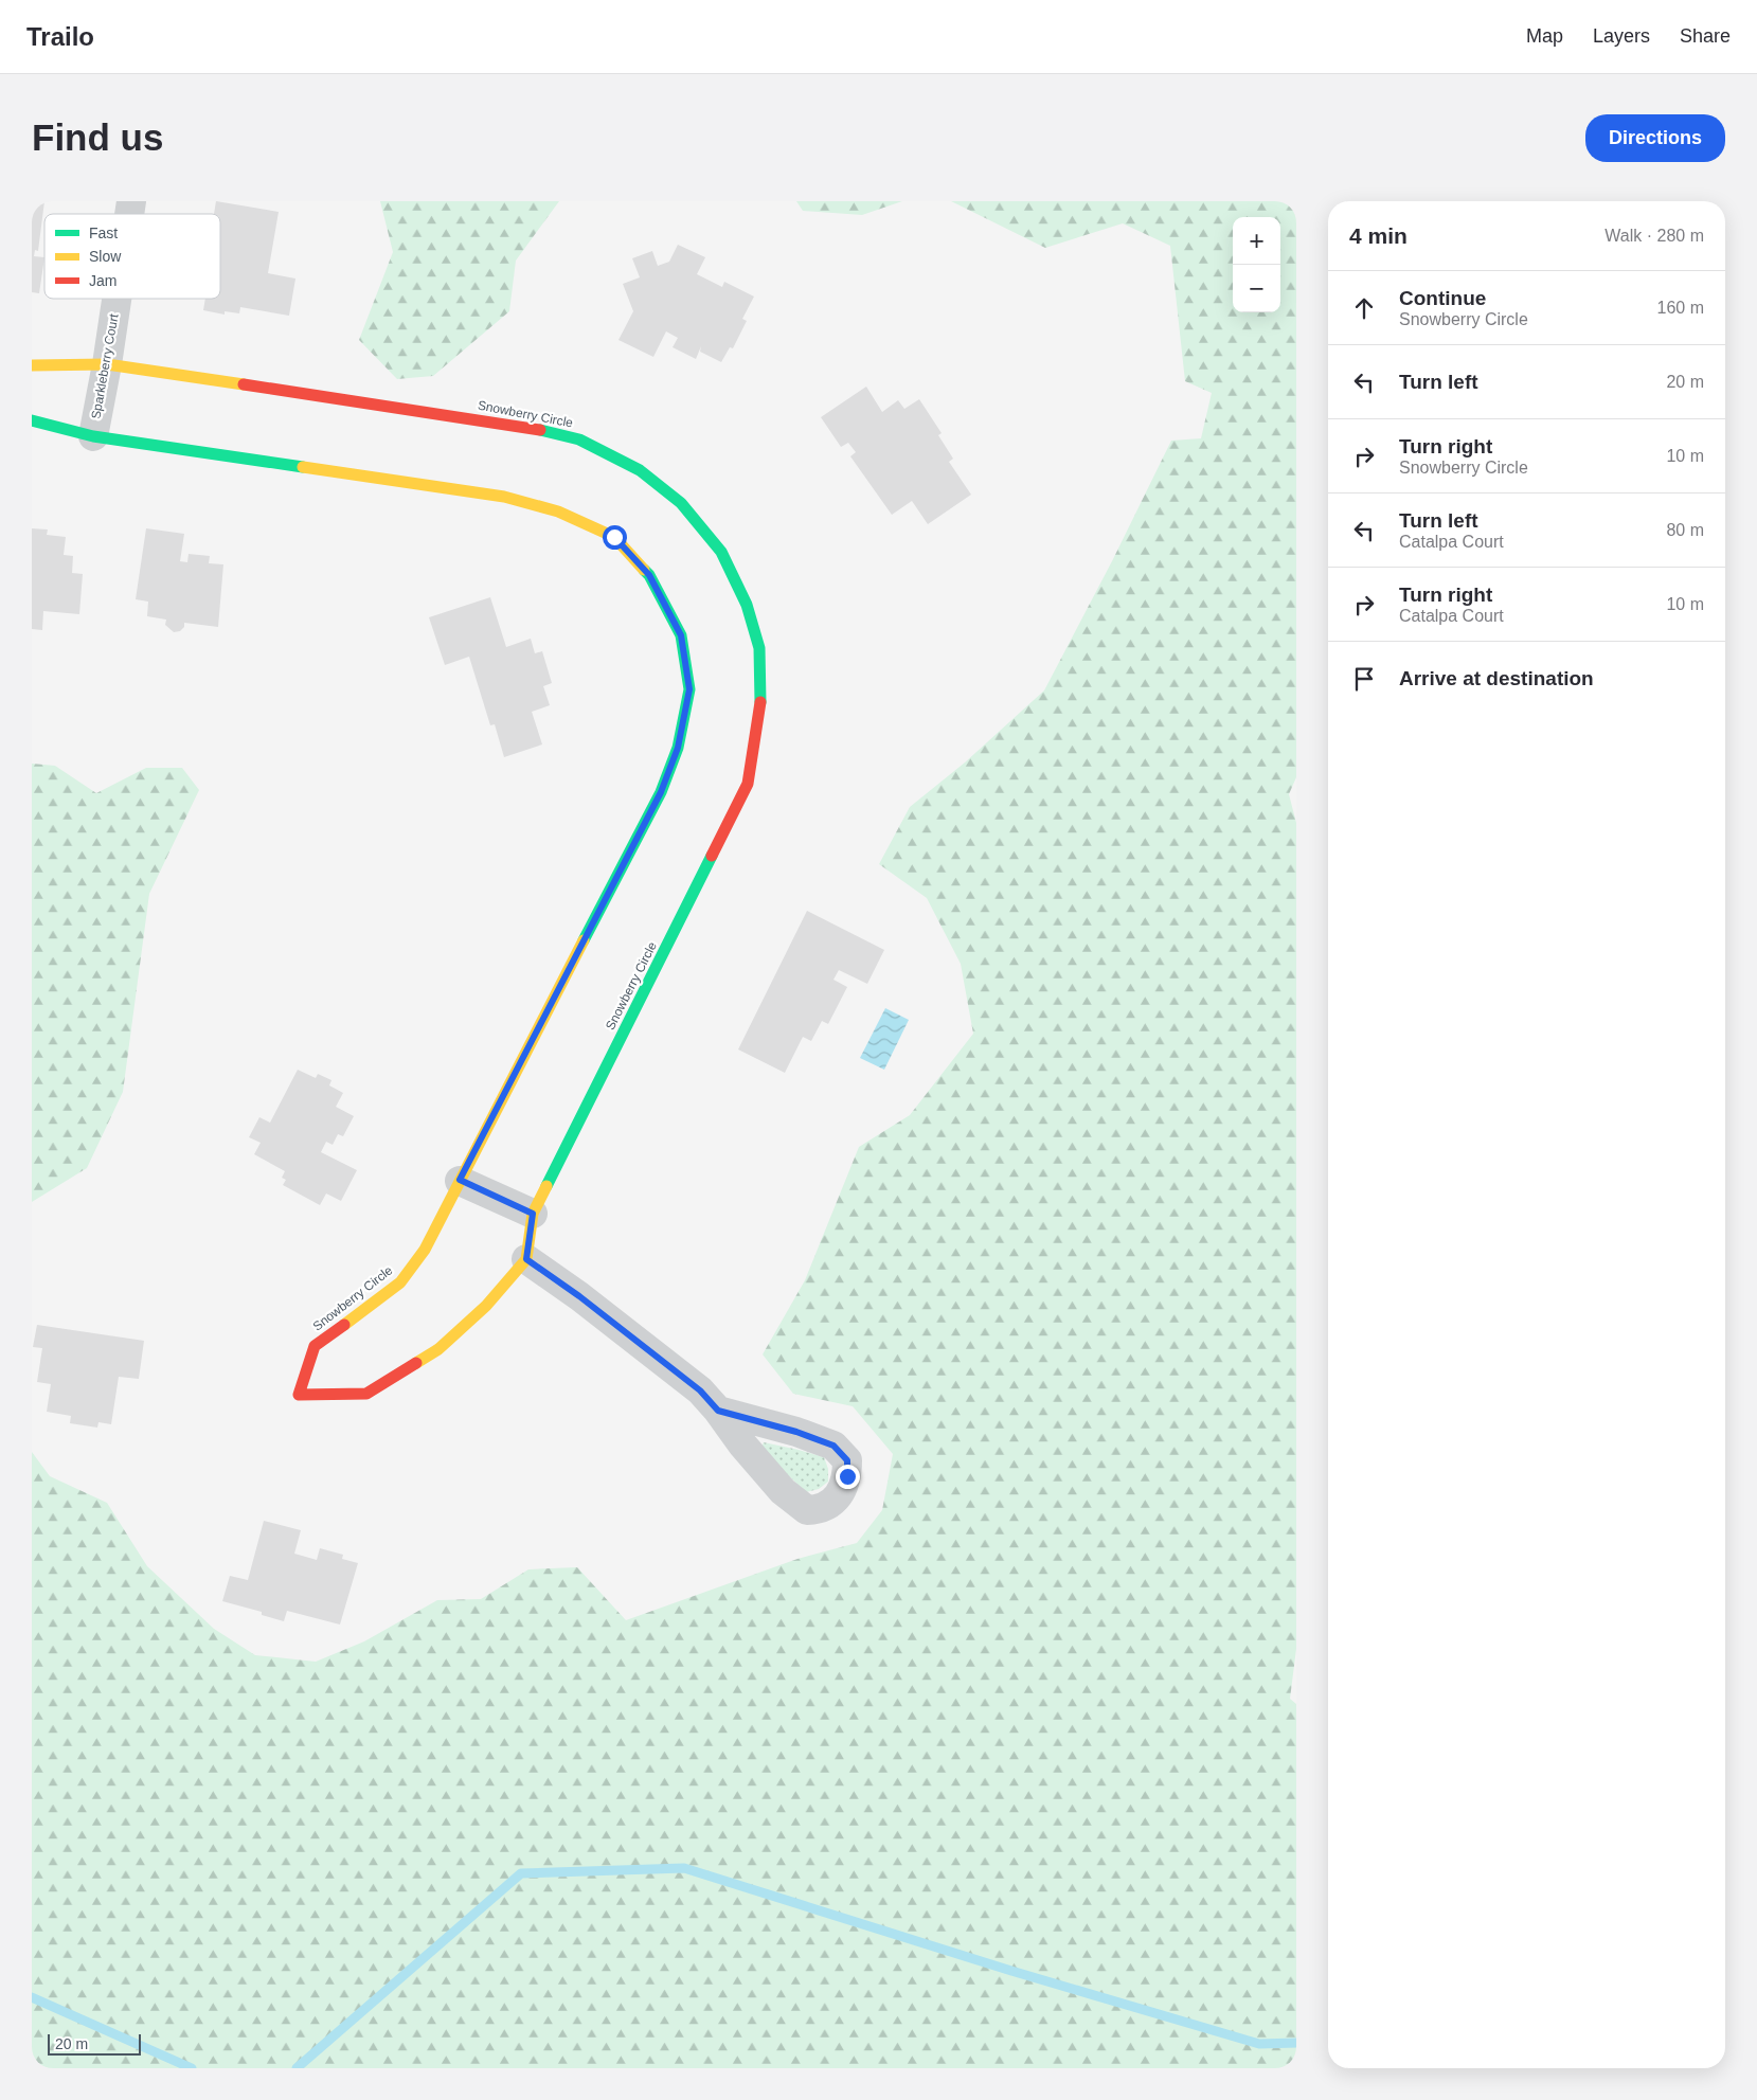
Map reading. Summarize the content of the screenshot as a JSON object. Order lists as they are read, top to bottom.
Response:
{
  "streets": {
    "street": ["Sparkleberry Court", "Snowberry Circle"]
  },
  "crossings": [
    ["Sparkleberry Court", "Snowberry Circle"]
  ],
  "legend": ["Fast", "Slow", "Jam"],
  "scale_bar": "20 m",
  "page": {
    "header": "Trailo",
    "nav": ["Map", "Layers", "Share"],
    "buttons": "Directions",
    "title": "Find us",
    "heading": ["4 min", "Walk · 280 m"],
    "map_buttons": ["+", "−"],
    "list": [
      ["Continue", "Snowberry Circle", "160 m"],
      ["Turn left", "20 m"],
      ["Turn right", "Snowberry Circle", "10 m"],
      ["Turn left", "Catalpa Court", "80 m"],
      ["Turn right", "Catalpa Court", "10 m"],
      "Arrive at destination"
    ],
    "scale": "20 m"
  }
}
